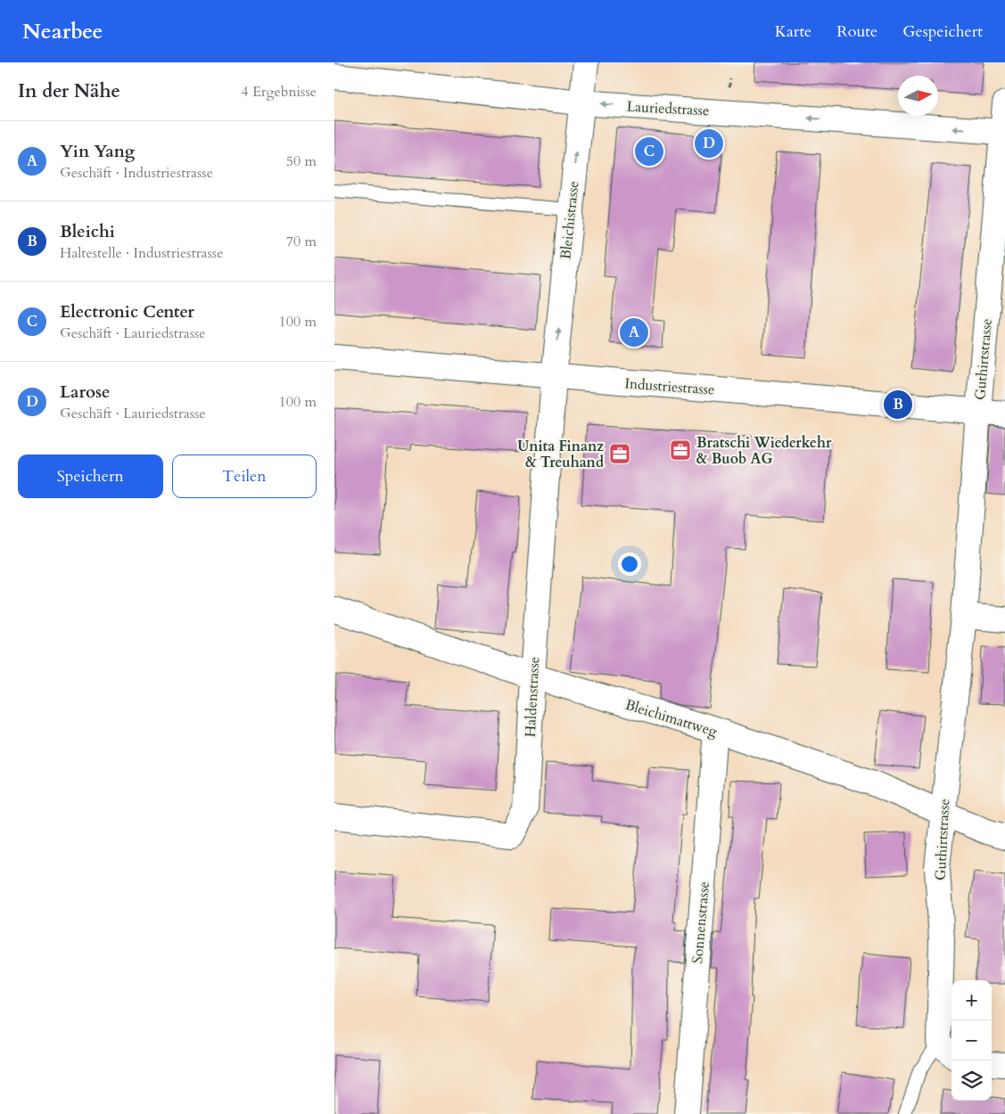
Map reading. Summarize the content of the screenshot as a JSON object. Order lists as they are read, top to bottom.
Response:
{
  "streets": {
    "street": [
      "Lauriedstrasse",
      "Bleichistrasse",
      "Guthirtstrasse",
      "Industriestrasse",
      "Haldenstrasse",
      "Bleichimattweg",
      "Sonnenstrasse"
    ]
  },
  "crossings": [
    ["Lauriedstrasse", "Bleichistrasse"],
    ["Lauriedstrasse", "Guthirtstrasse"],
    ["Bleichistrasse", "Industriestrasse"],
    ["Bleichistrasse", "Haldenstrasse"],
    ["Guthirtstrasse", "Industriestrasse"],
    ["Guthirtstrasse", "Bleichimattweg"],
    ["Industriestrasse", "Haldenstrasse"],
    ["Haldenstrasse", "Bleichimattweg"],
    ["Bleichimattweg", "Sonnenstrasse"]
  ],
  "one_way": ["Lauriedstrasse", "Bleichistrasse"],
  "places": {
    "office": ["Bratschi Wiederkehr & Buob AG", "Unita Finanz & Treuhand"]
  },
  "north": "right",
  "page": {
    "header": "Nearbee",
    "nav": ["Karte", "Route", "Gespeichert"],
    "heading": ["In der Nähe", "4 Ergebnisse"],
    "list": [
      {
        "mark": "A",
        "name": "Yin Yang",
        "note": "Geschäft · Industriestrasse",
        "value": "50 m"
      },
      {
        "mark": "B",
        "name": "Bleichi",
        "note": "Haltestelle · Industriestrasse",
        "value": "70 m"
      },
      {
        "mark": "C",
        "name": "Electronic Center",
        "note": "Geschäft · Lauriedstrasse",
        "value": "100 m"
      },
      {
        "mark": "D",
        "name": "Larose",
        "note": "Geschäft · Lauriedstrasse",
        "value": "100 m"
      }
    ],
    "pins": [
      "D",
      "C",
      "A",
      "B"
    ],
    "buttons": ["Speichern", "Teilen"],
    "map_buttons": ["+", "−"]
  }
}
